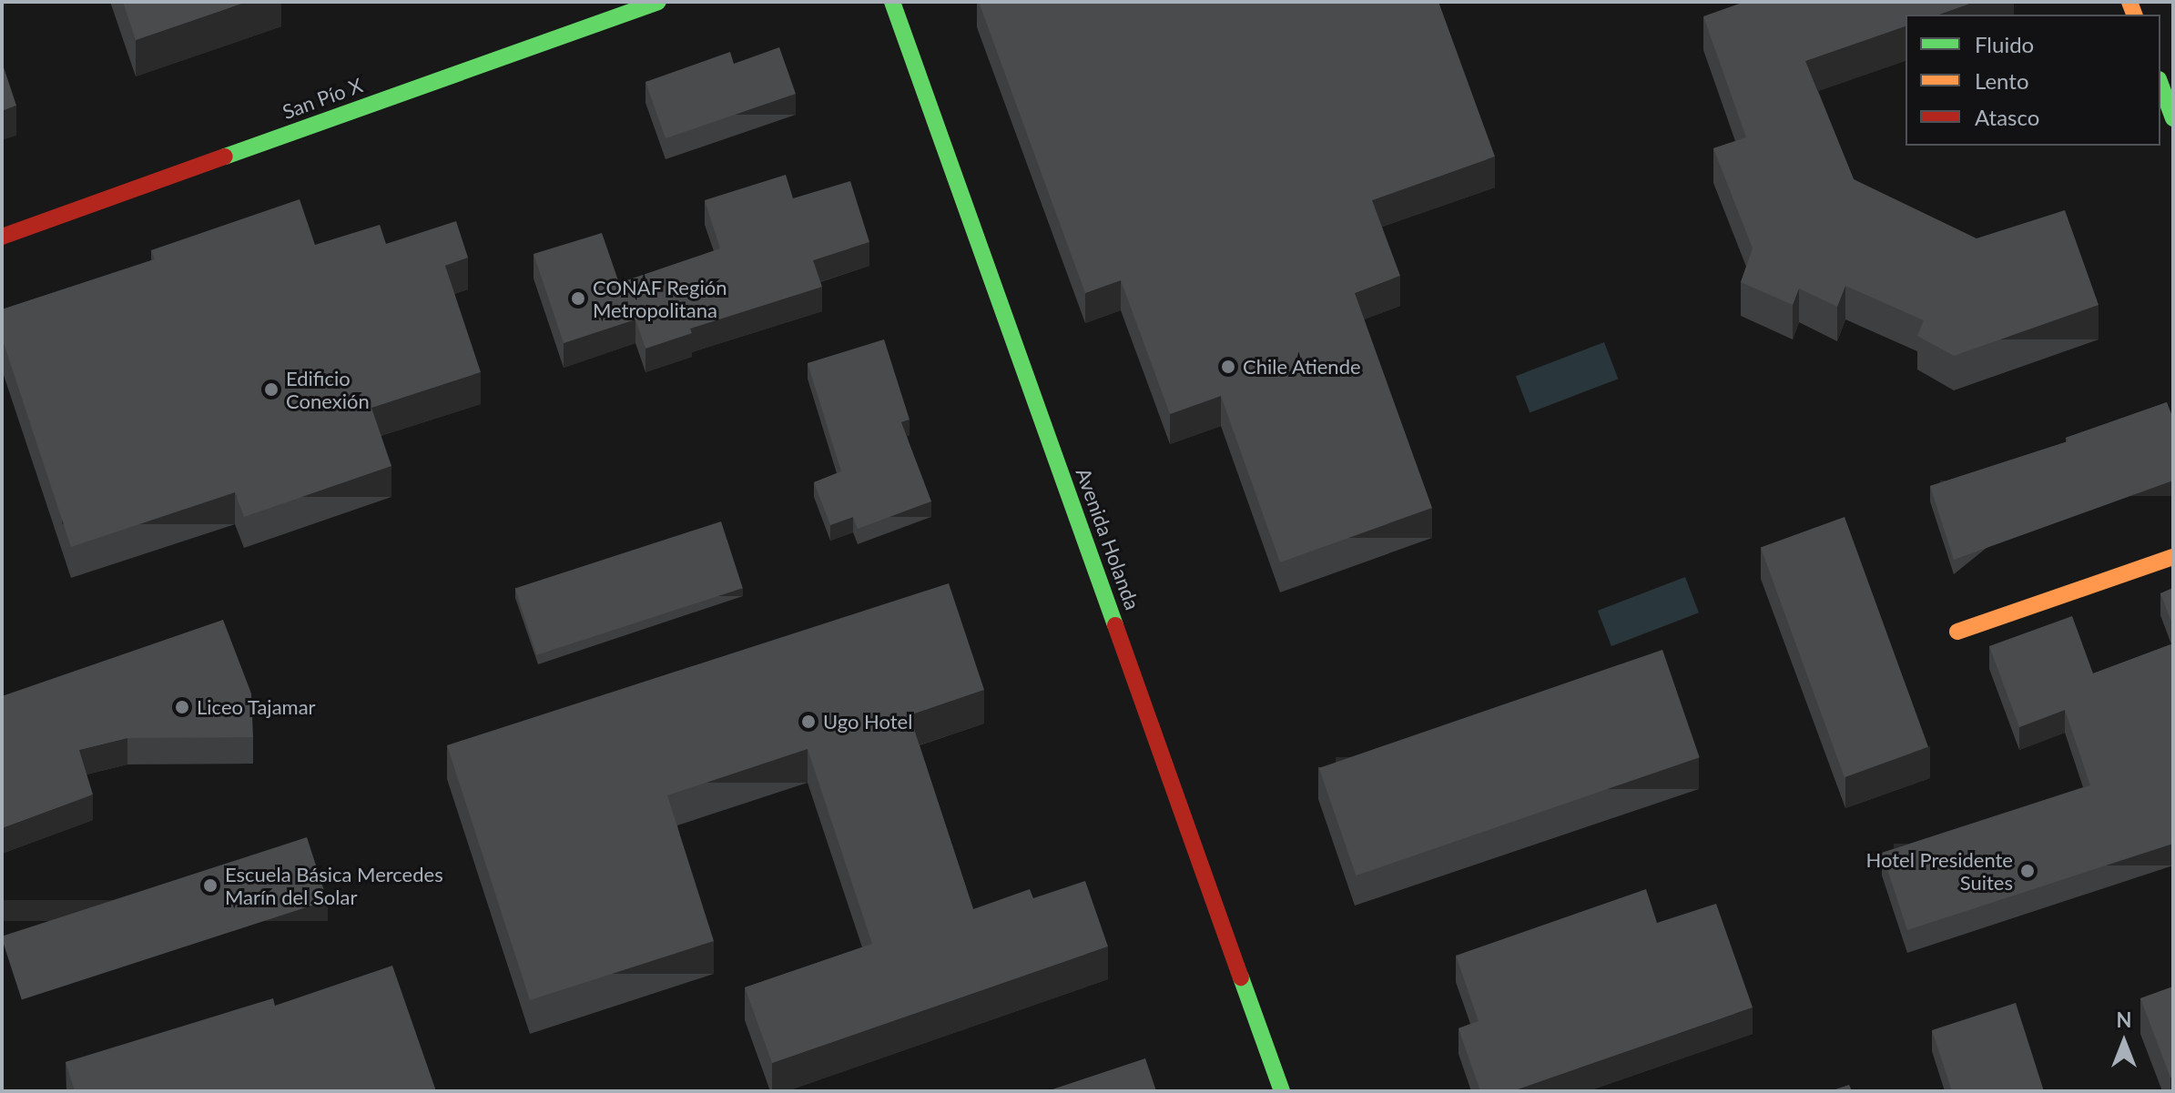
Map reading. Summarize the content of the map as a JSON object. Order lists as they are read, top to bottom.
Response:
{
  "streets": {
    "street": ["San Pío X", "Avenida Holanda"]
  },
  "places": [
    "CONAF Región Metropolitana",
    "Chile Atiende",
    "Edificio Conexión",
    "Liceo Tajamar",
    "Ugo Hotel",
    "Hotel Presidente Suites",
    "Escuela Básica Mercedes Marín del Solar"
  ],
  "legend": ["Fluido", "Lento", "Atasco"],
  "north": "top"
}
